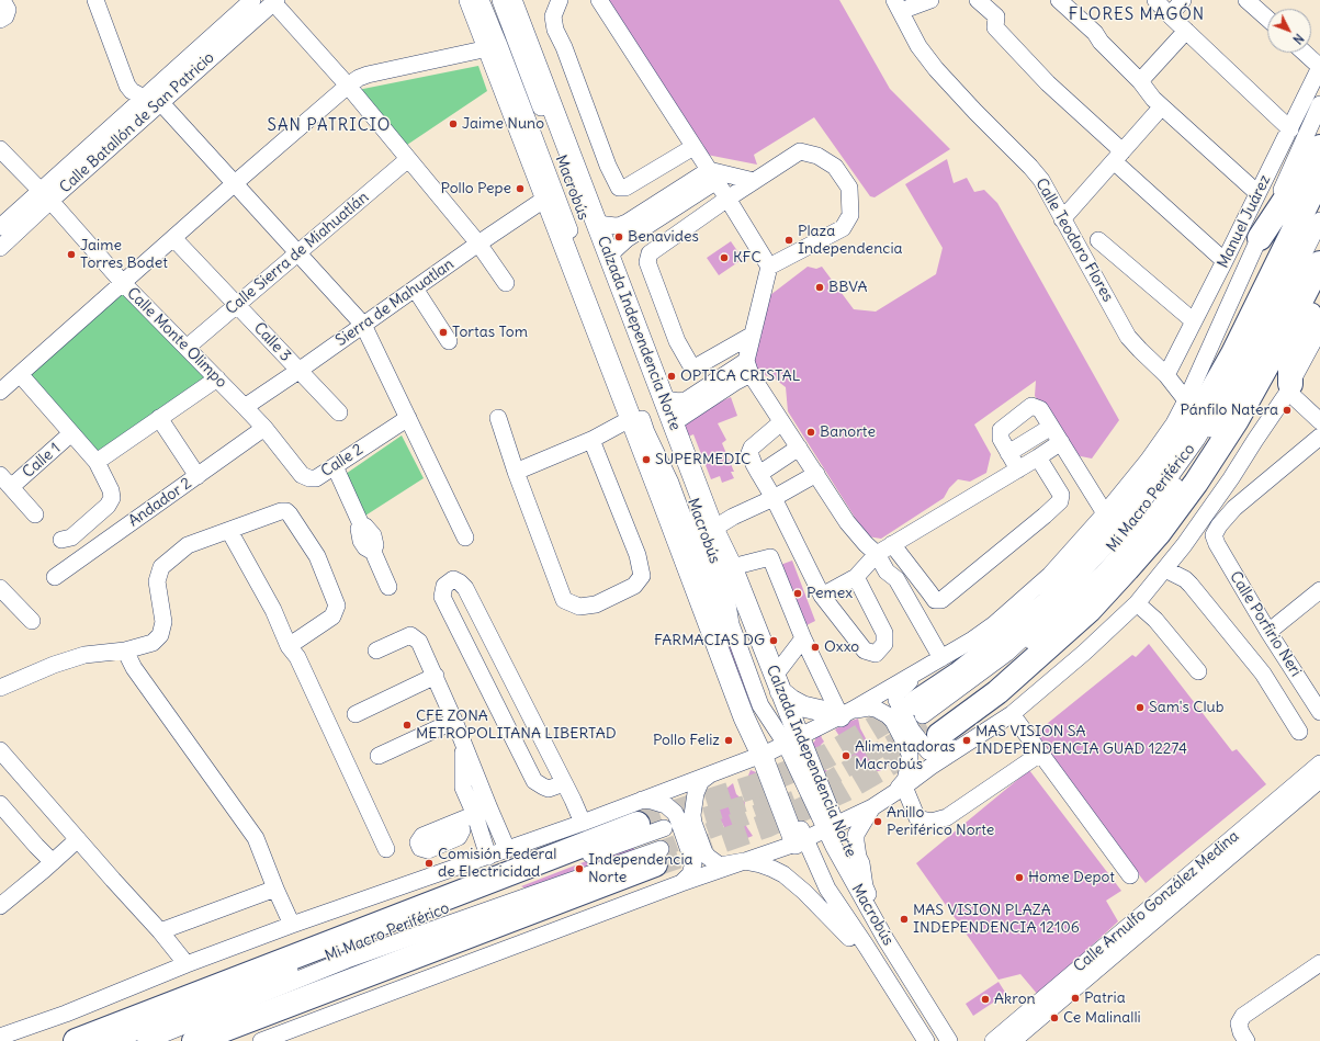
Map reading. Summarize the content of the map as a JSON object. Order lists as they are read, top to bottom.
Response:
{
  "streets": {
    "main road": ["Calzada Independencia Norte"],
    "street": [
      "Calle Batallón de San Patricio",
      "Macrobús",
      "Manuel Juárez",
      "Calle Teodoro Flores",
      "Calle Sierra de Miahuatlán",
      "Sierra de Mahuatlan",
      "Calle Monte Olimpo",
      "Calle 3",
      "Calle 1",
      "Calle 2",
      "Mi Macro Periférico",
      "Andador 2",
      "Calle Porfirio Neri",
      "Calle Arnulfo González Medina"
    ]
  },
  "crossings": [
    ["Calle Batallón de San Patricio", "Calle Monte Olimpo"],
    ["Macrobús", "Calzada Independencia Norte"],
    ["Manuel Juárez", "Calle Teodoro Flores"],
    ["Calle Sierra de Miahuatlán", "Calle Monte Olimpo"],
    ["Calle Sierra de Miahuatlán", "Calle 3"],
    ["Sierra de Mahuatlan", "Calle Monte Olimpo"],
    ["Sierra de Mahuatlan", "Calle 3"],
    ["Calle Monte Olimpo", "Calle 2"],
    ["Calle Monte Olimpo", "Andador 2"],
    ["Calle 2", "Andador 2"]
  ],
  "districts": ["FLORES MAGÓN", "SAN PATRICIO"],
  "places": [
    "Jaime Nuno",
    "Pollo Pepe",
    "Benavides",
    "Plaza Independencia",
    "Jaime Torres Bodet",
    "KFC",
    "BBVA",
    "Tortas Tom",
    "OPTICA CRISTAL",
    "Pánfilo Natera",
    "Banorte",
    "SUPERMEDIC",
    "Pemex",
    "FARMACIAS DG",
    "Oxxo",
    "Sam's Club",
    "CFE ZONA METROPOLITANA LIBERTAD",
    "Pollo Feliz",
    "MAS VISION SA INDEPENDENCIA GUAD 12274",
    "Alimentadoras Macrobús",
    "Anillo Periférico Norte",
    "Comisión Federal de Electricidad",
    "Independencia Norte",
    "Home Depot",
    "MAS VISION PLAZA INDEPENDENCIA 12106",
    "Patria",
    "Akron",
    "Ce Malinalli"
  ],
  "north": "bottom right"
}
